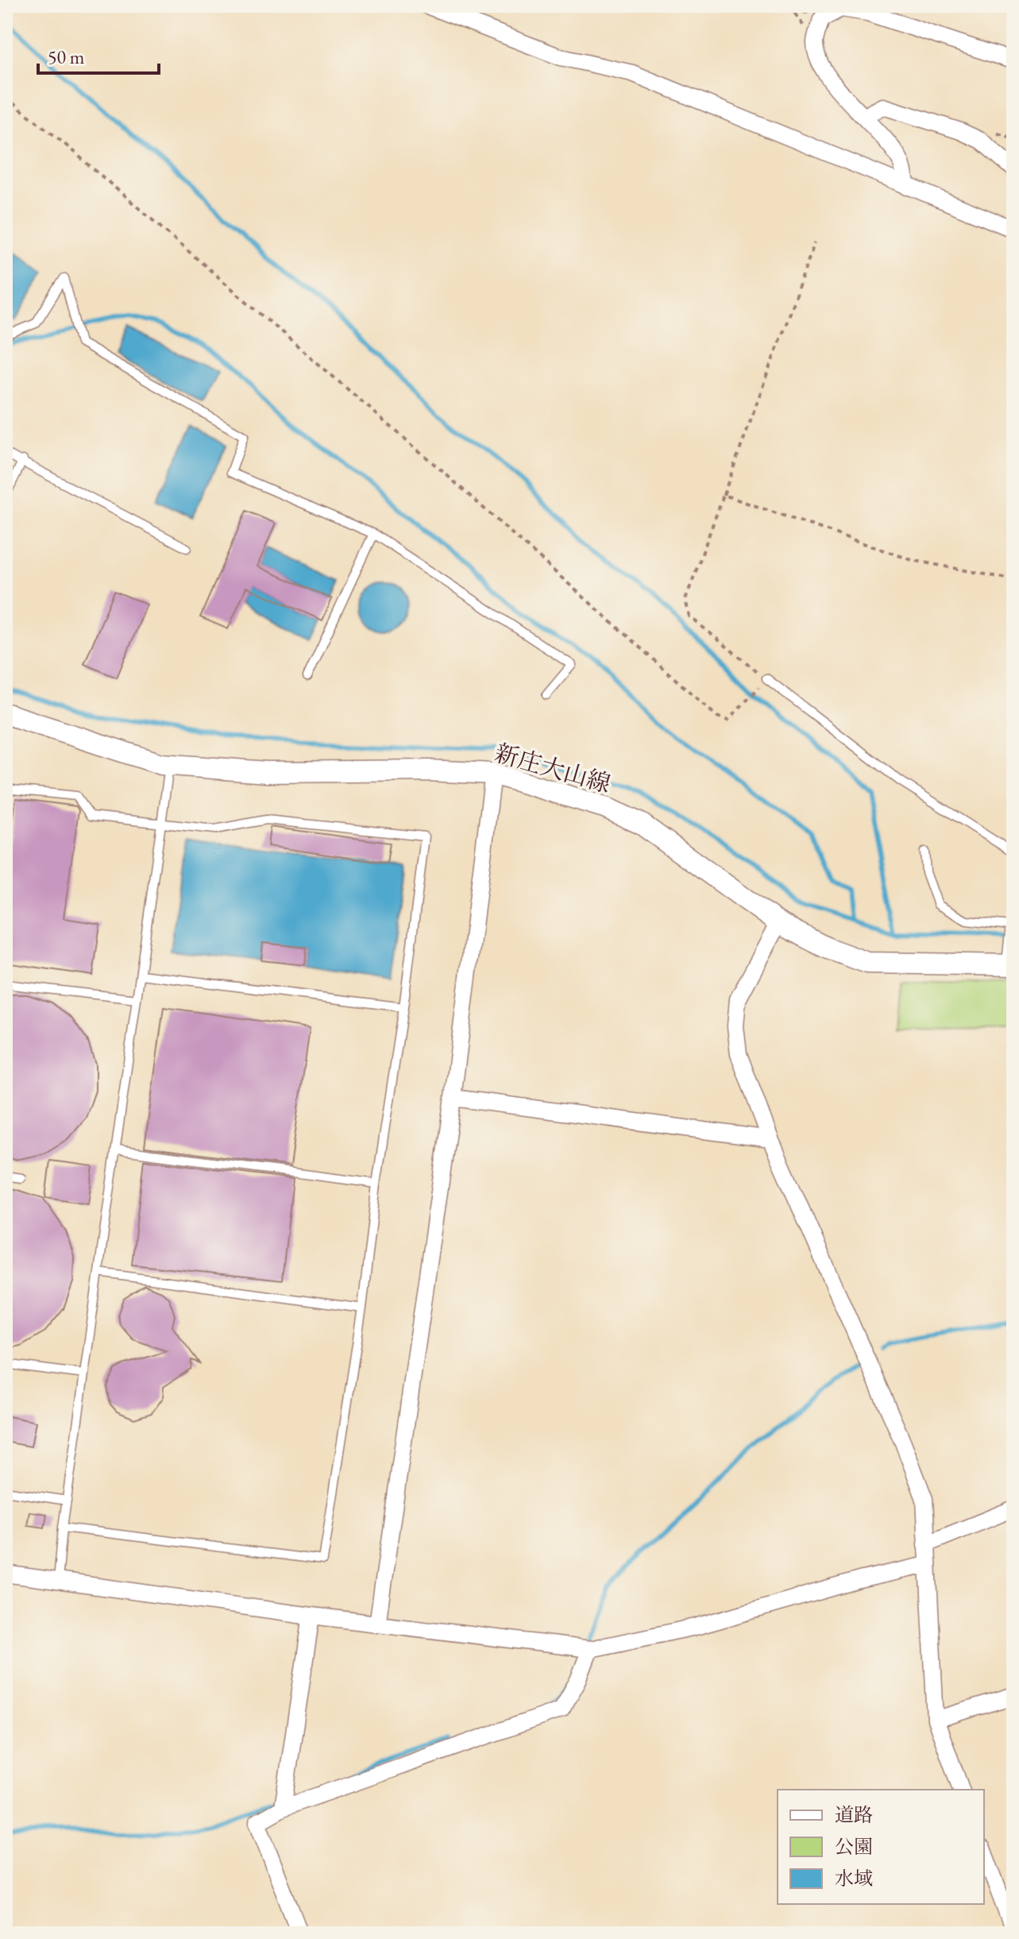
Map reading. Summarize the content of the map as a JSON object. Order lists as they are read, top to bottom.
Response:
{
  "streets": {
    "main road": ["新庄大山線"]
  },
  "legend": ["道路", "公園", "水域"],
  "scale_bar": "50 m"
}
